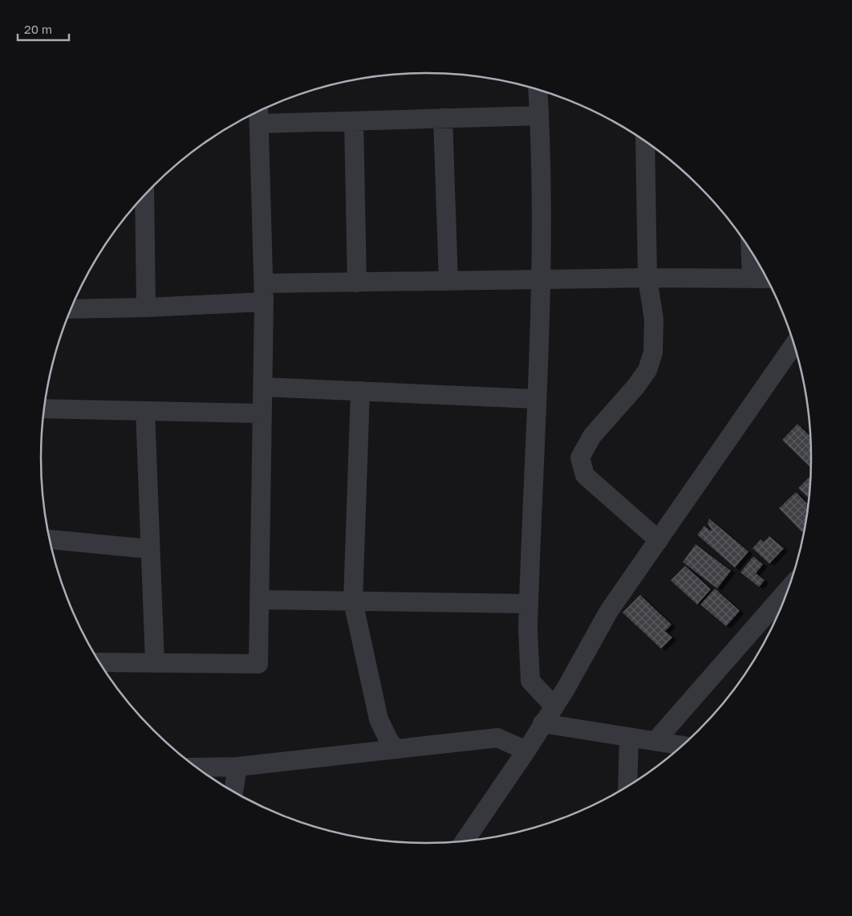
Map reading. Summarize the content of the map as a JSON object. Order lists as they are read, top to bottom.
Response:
{
  "scale_bar": "20 m"
}
